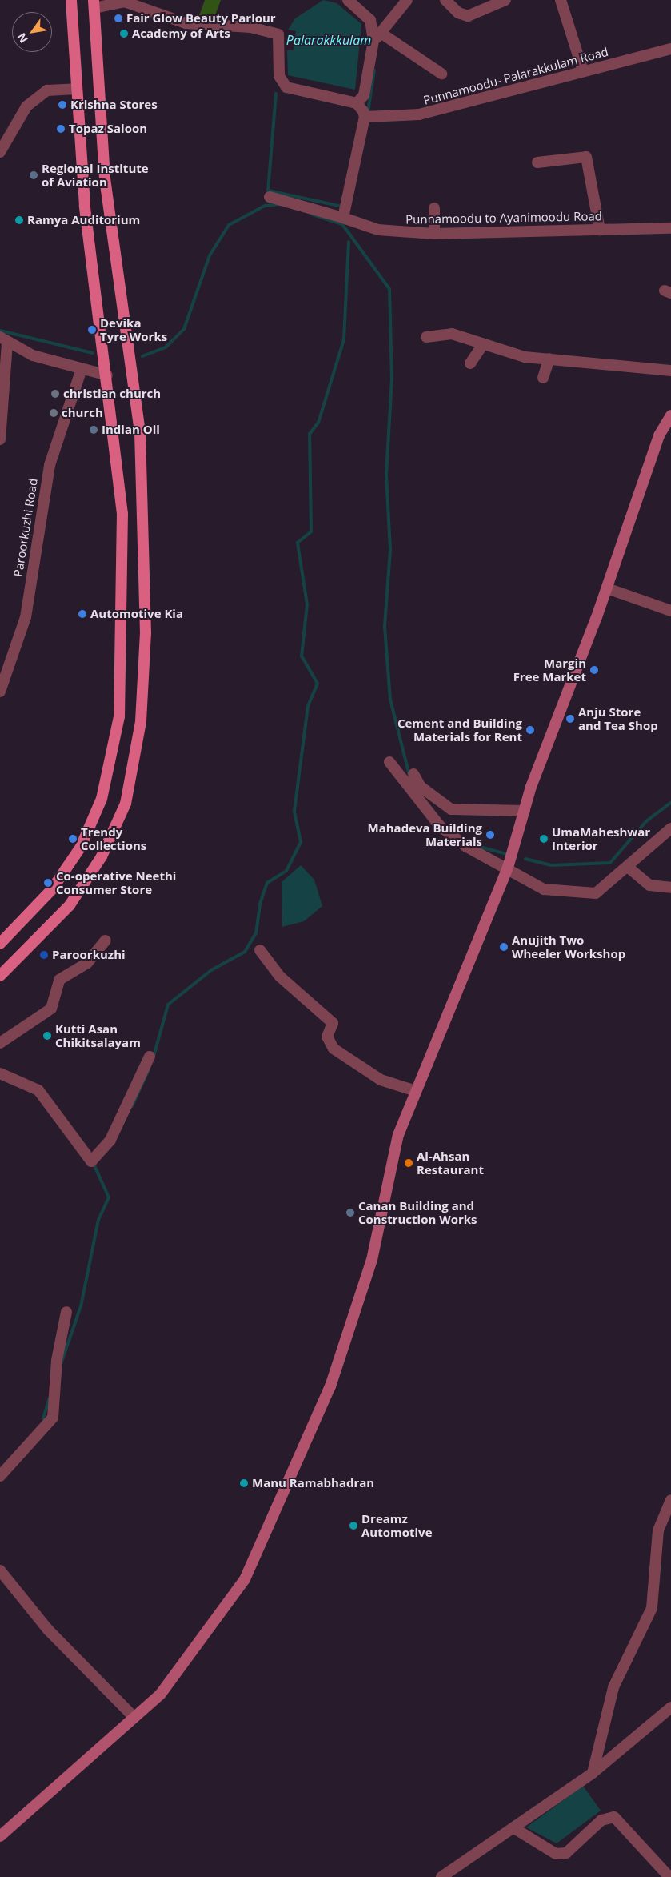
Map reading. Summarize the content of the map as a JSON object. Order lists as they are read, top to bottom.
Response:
{
  "streets": {
    "street": ["Punnamoodu- Palarakkulam Road", "Punnamoodu to Ayanimoodu Road", "Paroorkuzhi Road"]
  },
  "water": ["Palarakkkulam"],
  "places": [
    "Fair Glow Beauty Parlour",
    "Academy of Arts",
    "Krishna Stores",
    "Topaz Saloon",
    "Regional Institute of Aviation",
    "Ramya Auditorium",
    "Devika Tyre Works",
    "christian church",
    "church",
    "Indian Oil",
    "Automotive Kia",
    "Margin Free Market",
    "Anju Store and Tea Shop",
    "Cement and Building Materials for Rent",
    "Mahadeva Building Materials",
    "Trendy Collections",
    "UmaMaheshwar Interior",
    "Co-operative Neethi Consumer Store",
    "Anujith Two Wheeler Workshop",
    "Paroorkuzhi",
    "Kutti Asan Chikitsalayam",
    "Al-Ahsan Restaurant",
    "Canan Building and Construction Works",
    "Manu Ramabhadran",
    "Dreamz Automotive"
  ],
  "north": "bottom left"
}
